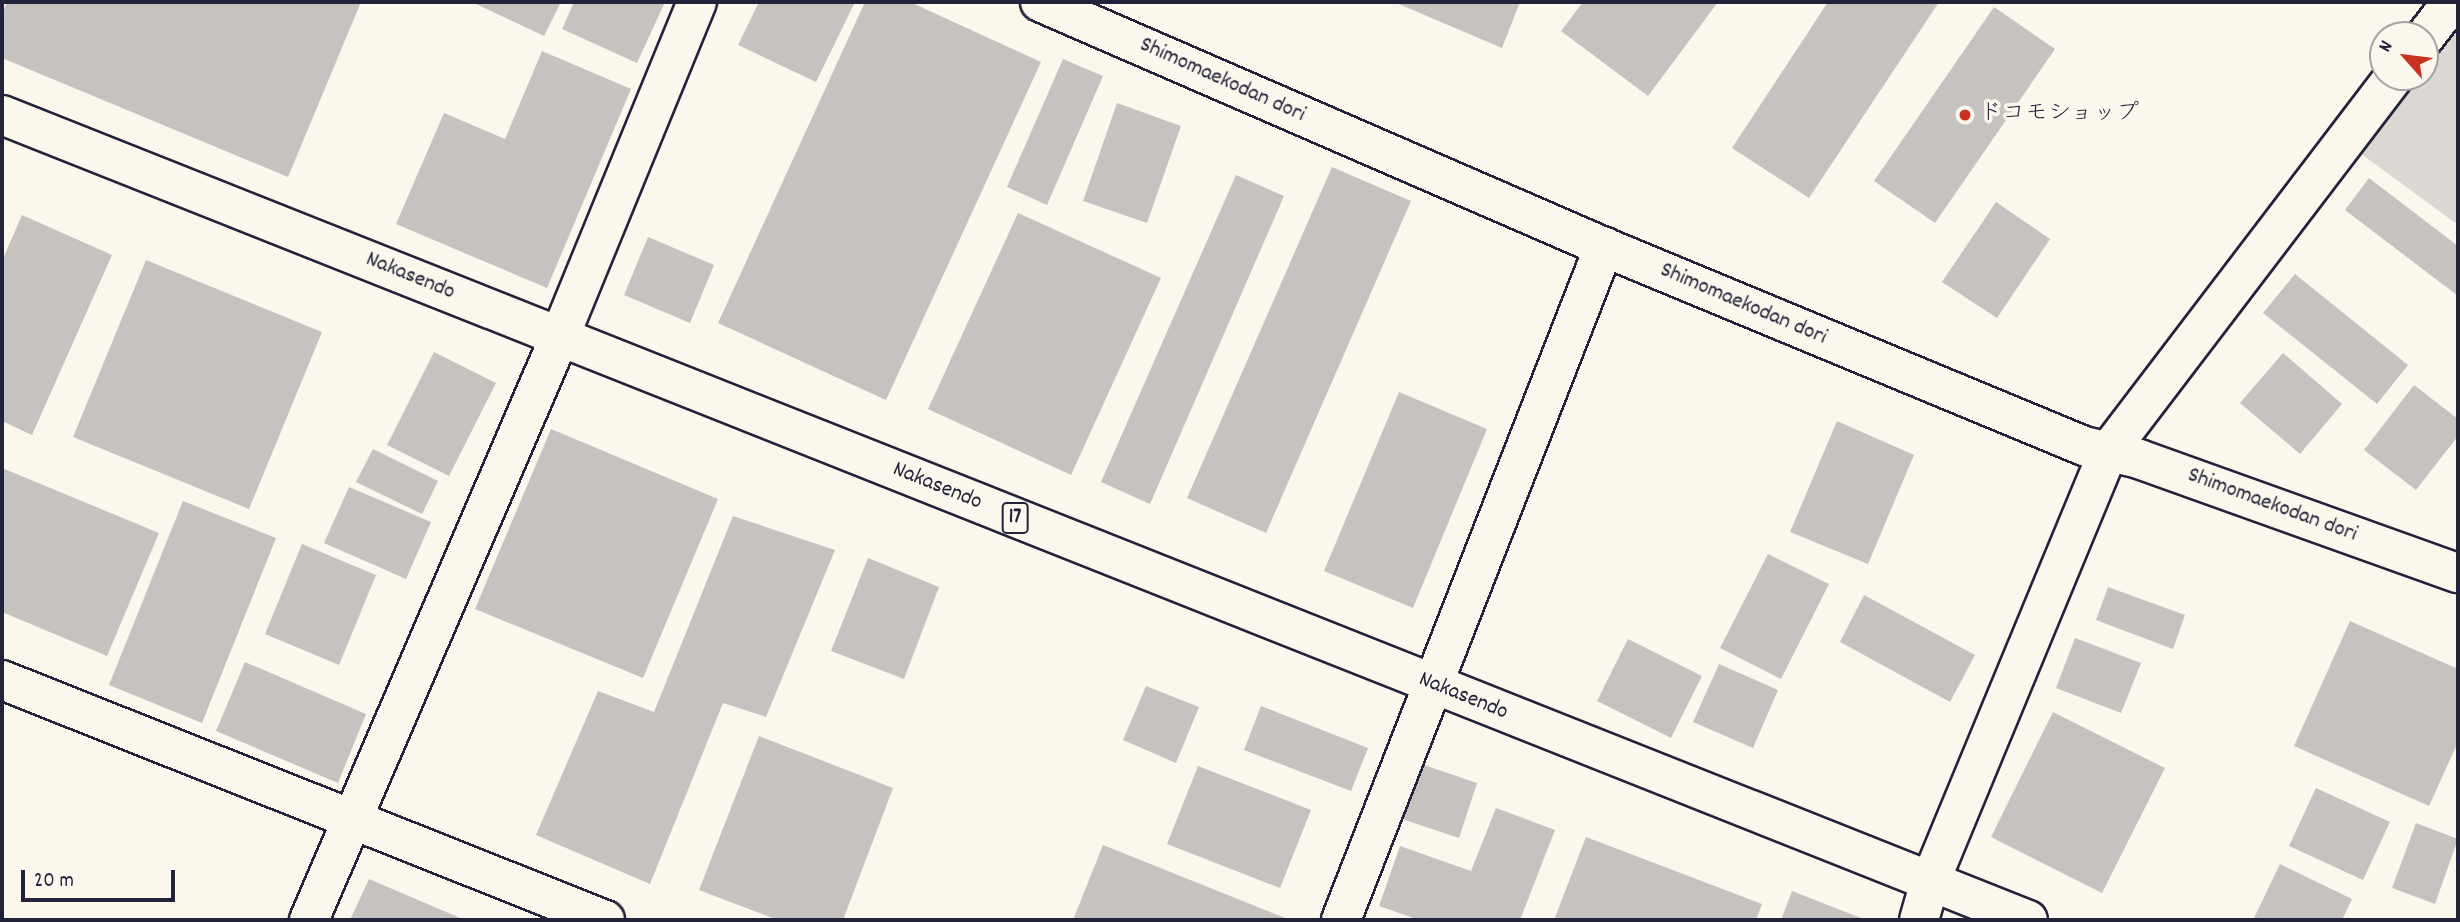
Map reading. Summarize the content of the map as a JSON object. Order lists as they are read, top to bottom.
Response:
{
  "streets": {
    "main road": ["Shimomaekodan dori", "Nakasendo", "17"]
  },
  "places": ["ドコモショップ"],
  "scale_bar": "20 m",
  "north": "top left"
}
